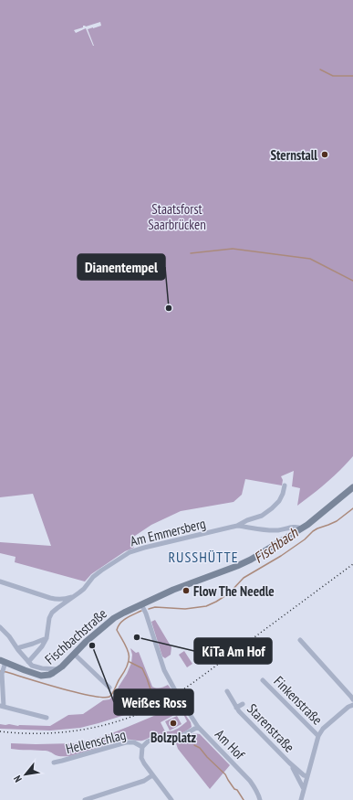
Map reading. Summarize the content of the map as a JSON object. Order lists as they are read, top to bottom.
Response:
{
  "streets": {
    "main road": ["Fischbachstraße"],
    "street": [
      "Am Emmersberg",
      "Finkenstraße",
      "Starenstraße",
      "Hellenschlag",
      "Am Hof"
    ]
  },
  "crossings": [
    ["Am Emmersberg", "Fischbachstraße"]
  ],
  "districts": ["RUSSHÜTTE"],
  "water": ["Fischbach"],
  "parks": ["Staatsforst Saarbrücken"],
  "places": [
    "Sternstall",
    "Dianentempel",
    "Flow The Needle",
    "KiTa Am Hof",
    "Weißes Ross",
    "Bolzplatz"
  ],
  "north": "bottom left"
}
